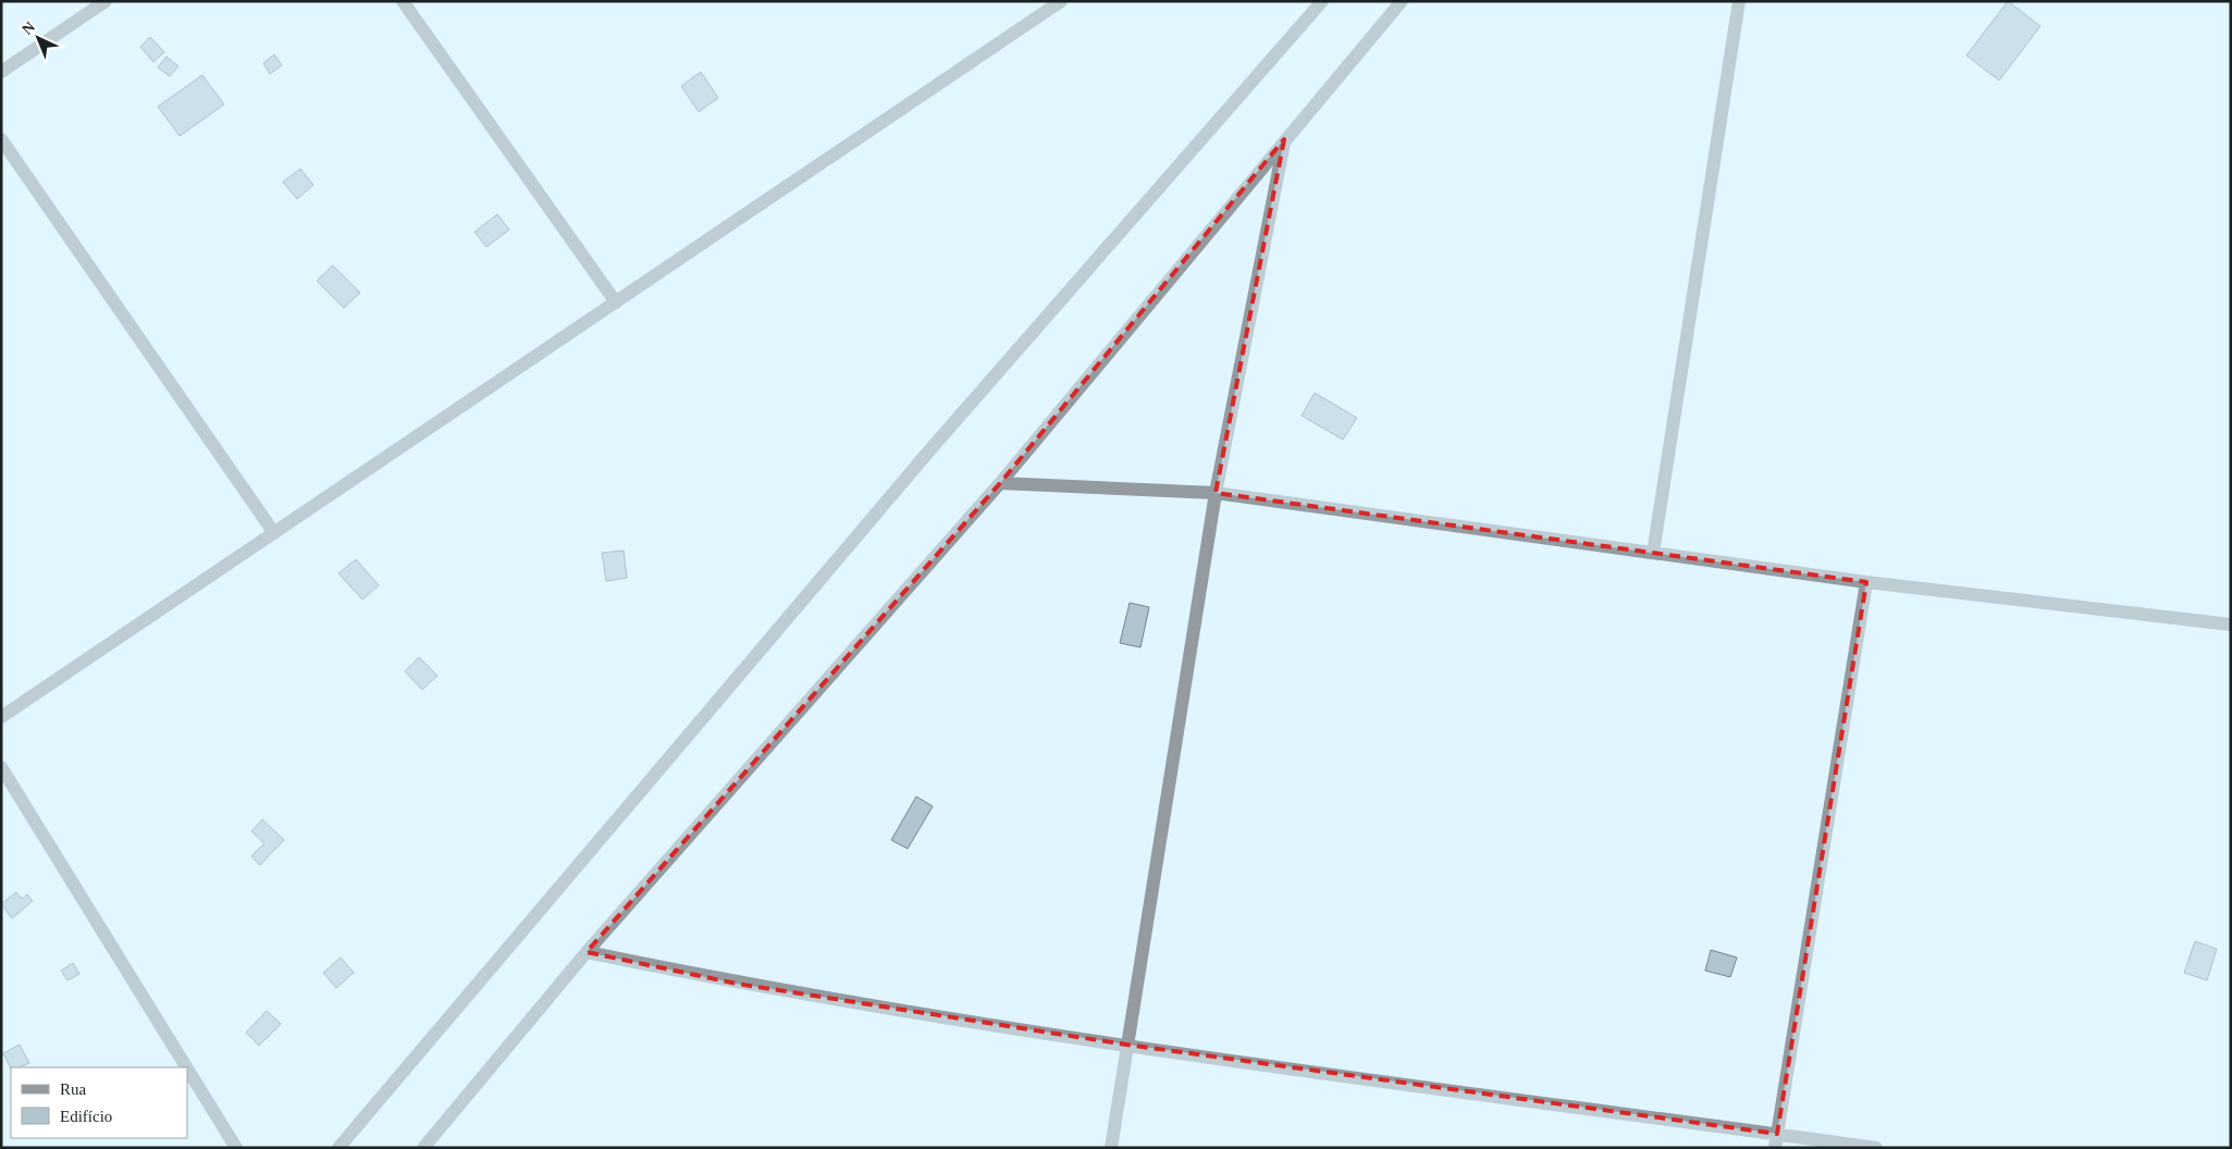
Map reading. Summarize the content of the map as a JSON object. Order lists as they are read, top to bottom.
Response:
{
  "legend": ["Rua", "Edifício"],
  "north": "top left"
}
